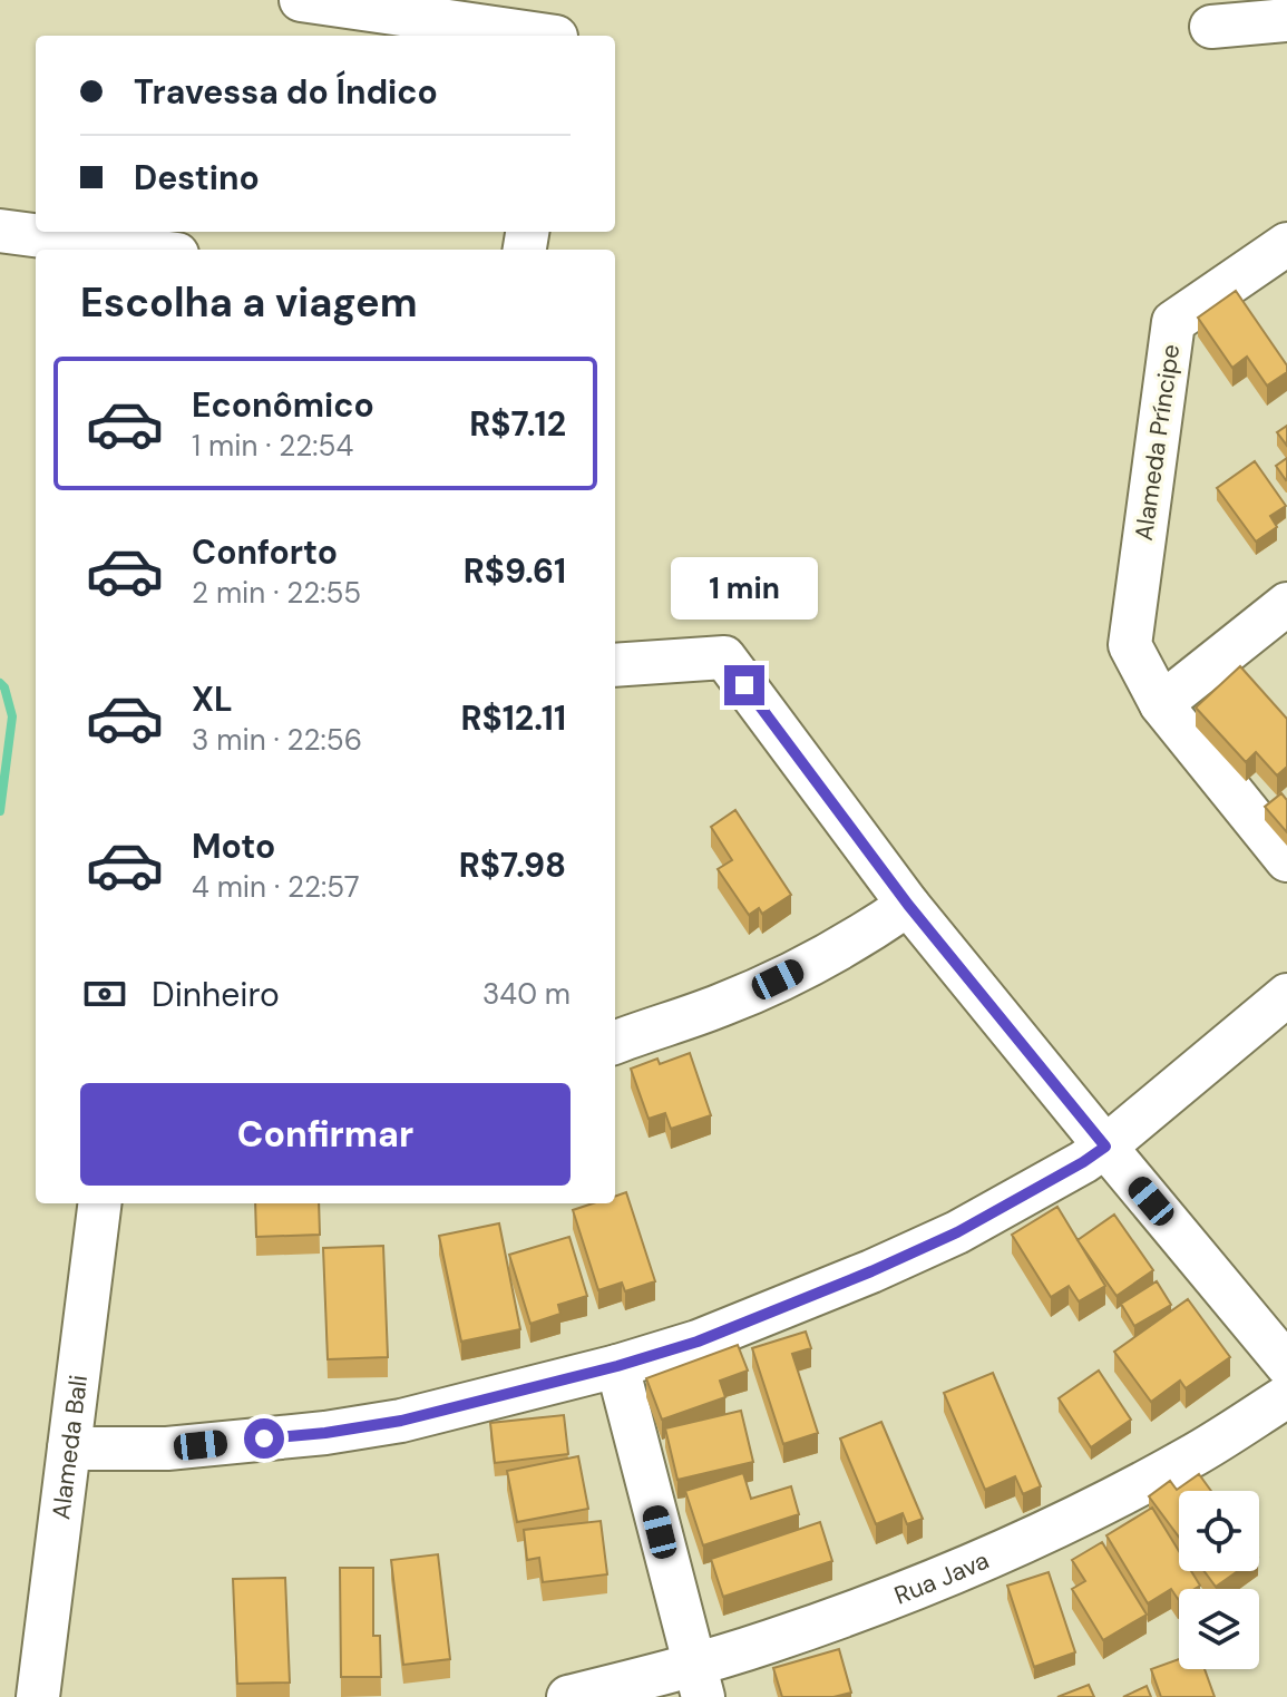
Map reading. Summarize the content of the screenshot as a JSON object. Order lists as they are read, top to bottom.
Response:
{
  "streets": {
    "street": ["Alameda Príncipe", "Alameda Bali", "Rua Java"]
  },
  "page": {
    "banner": ["Travessa do Índico", "Destino"],
    "heading": "Escolha a viagem",
    "list": [
      {
        "name": "Econômico",
        "note": "1 min · 22:54",
        "value": "R$7.12"
      },
      {
        "name": "Conforto",
        "note": "2 min · 22:55",
        "value": "R$9.61"
      },
      {
        "name": "XL",
        "note": "3 min · 22:56",
        "value": "R$12.11"
      },
      {
        "name": "Moto",
        "note": "4 min · 22:57",
        "value": "R$7.98"
      }
    ],
    "bubble": "1 min",
    "pay": ["Dinheiro", "340 m"],
    "buttons": "Confirmar"
  }
}
